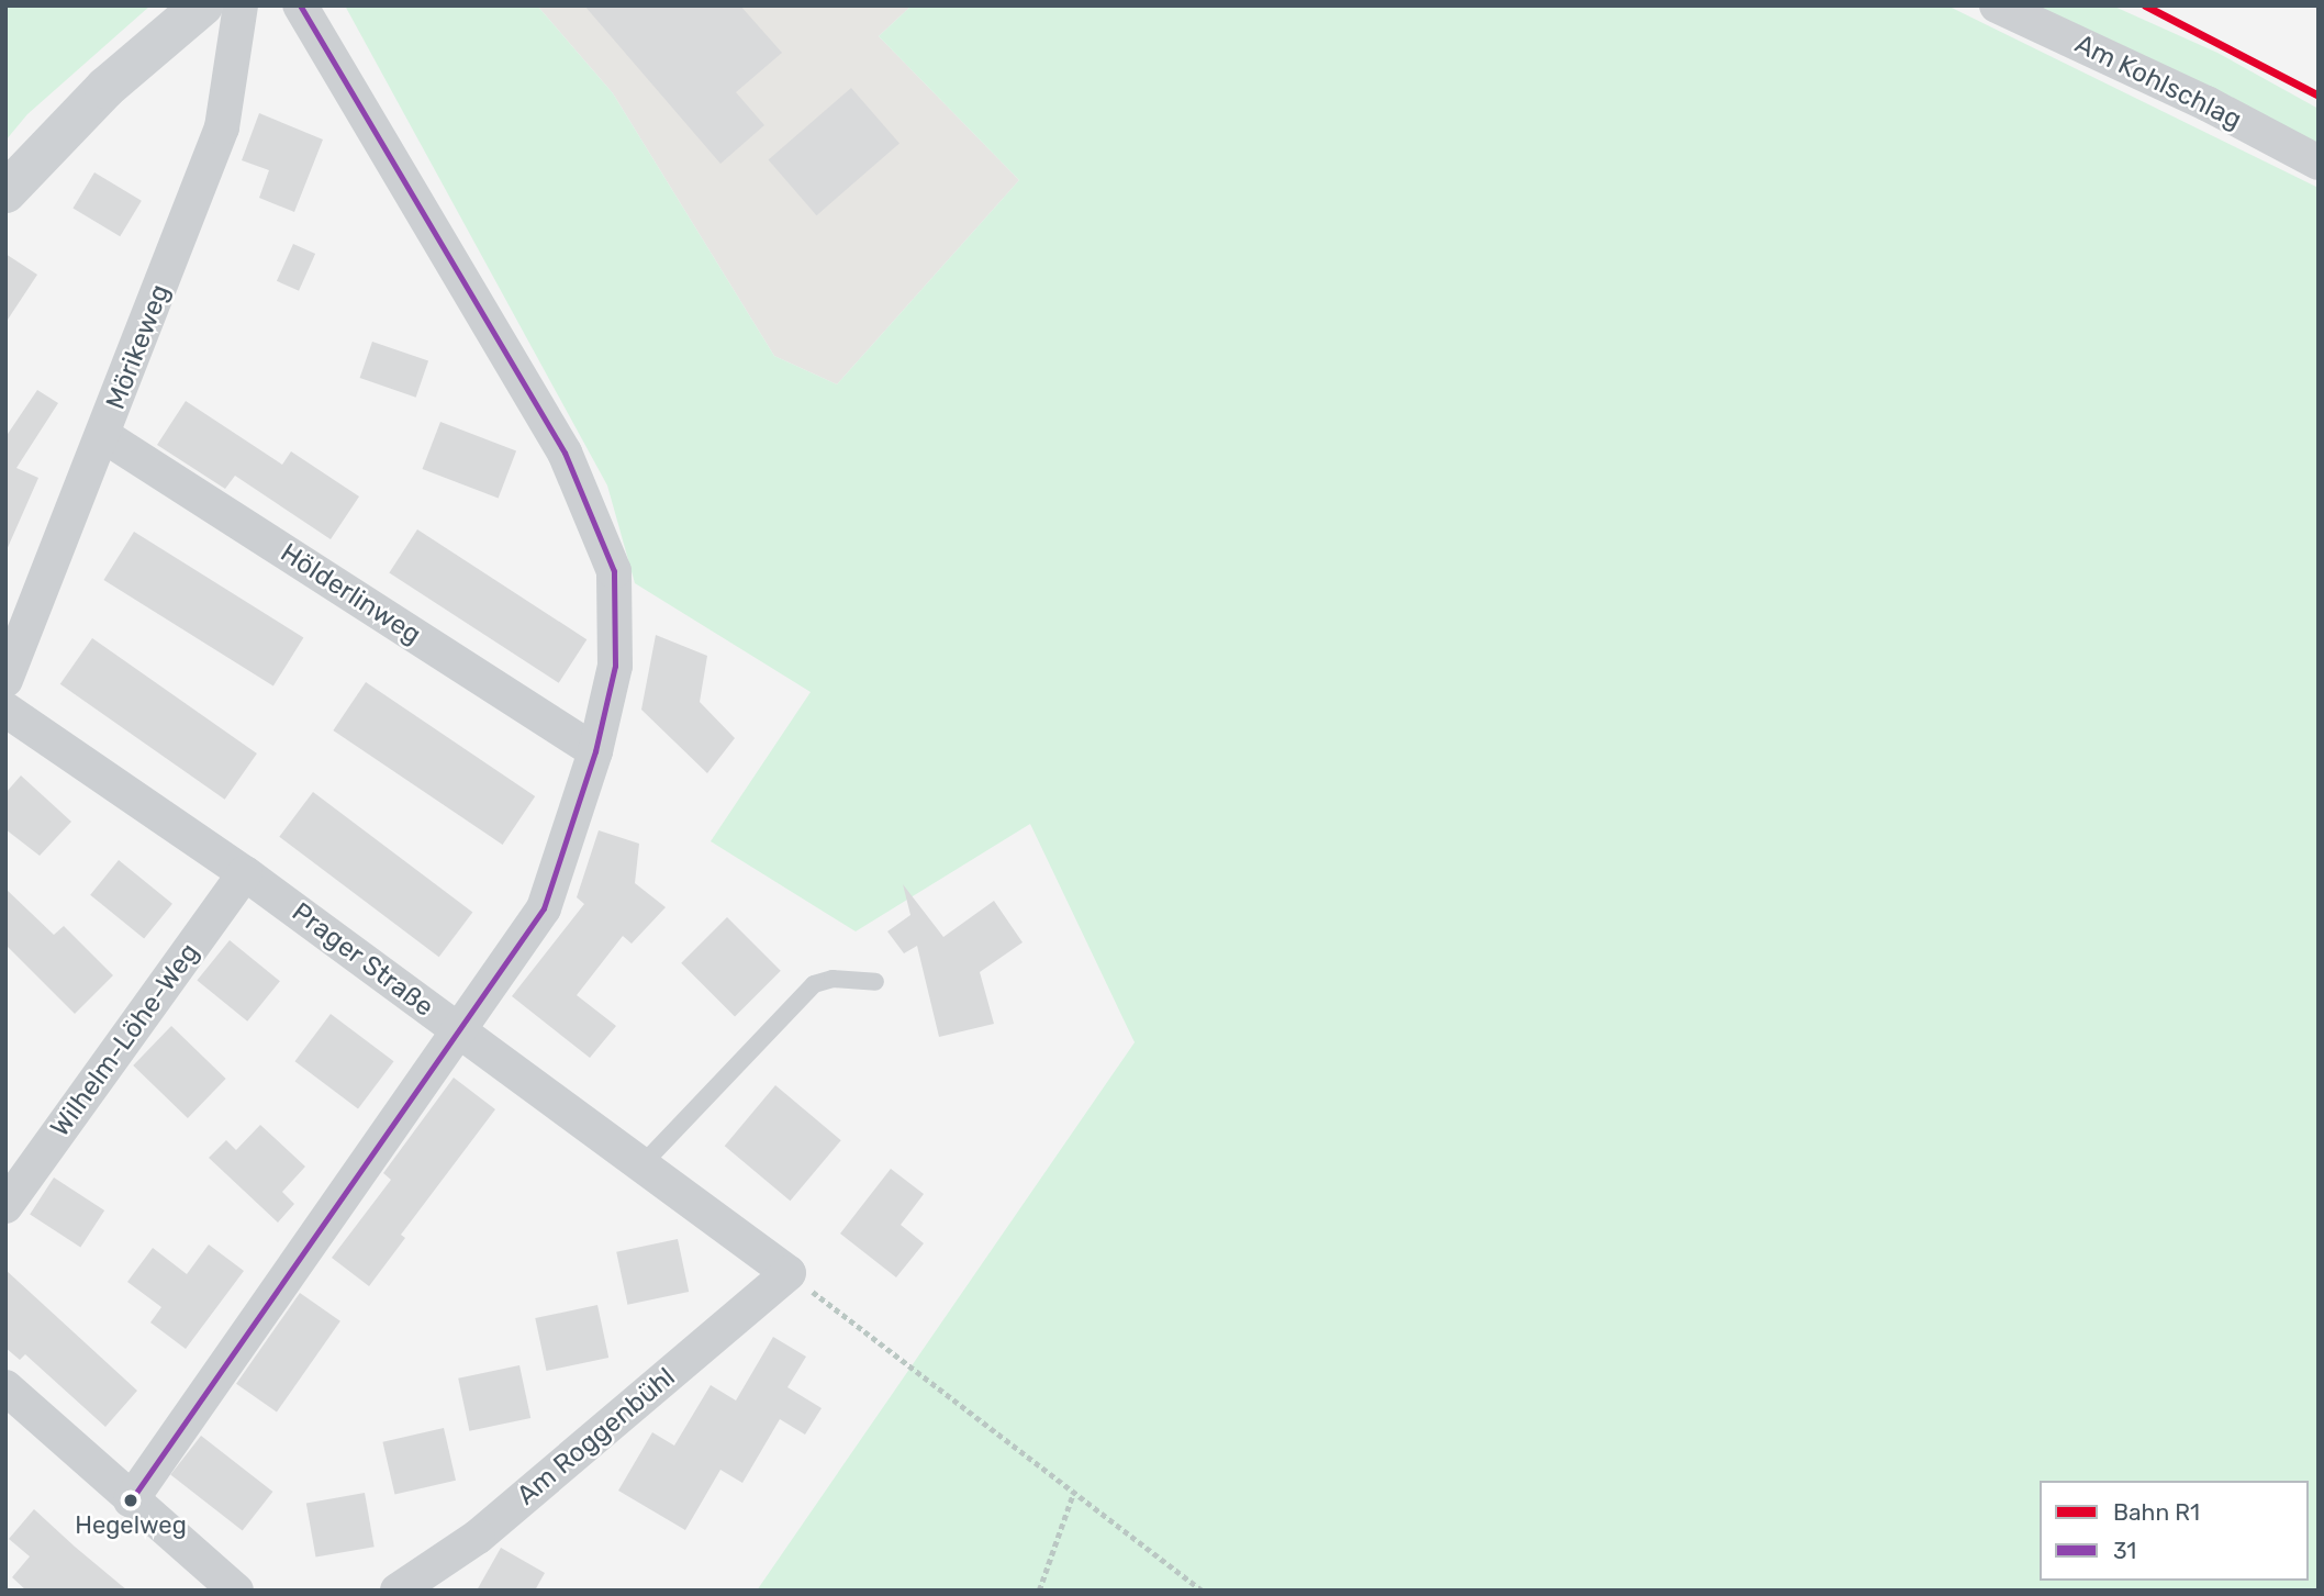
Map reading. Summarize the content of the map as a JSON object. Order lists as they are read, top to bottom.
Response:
{
  "streets": {
    "street": [
      "Am Kohlschlag",
      "Mörikeweg",
      "Hölderlinweg",
      "Prager Straße",
      "Wilhelm-Löhe-Weg",
      "Am Roggenbühl"
    ]
  },
  "crossings": [
    ["Mörikeweg", "Hölderlinweg"],
    ["Prager Straße", "Wilhelm-Löhe-Weg"],
    ["Prager Straße", "Am Roggenbühl"]
  ],
  "places": ["Hegelweg"],
  "lines": ["rail line R1", "transit line 31"],
  "legend": ["Bahn R1", "31"]
}
